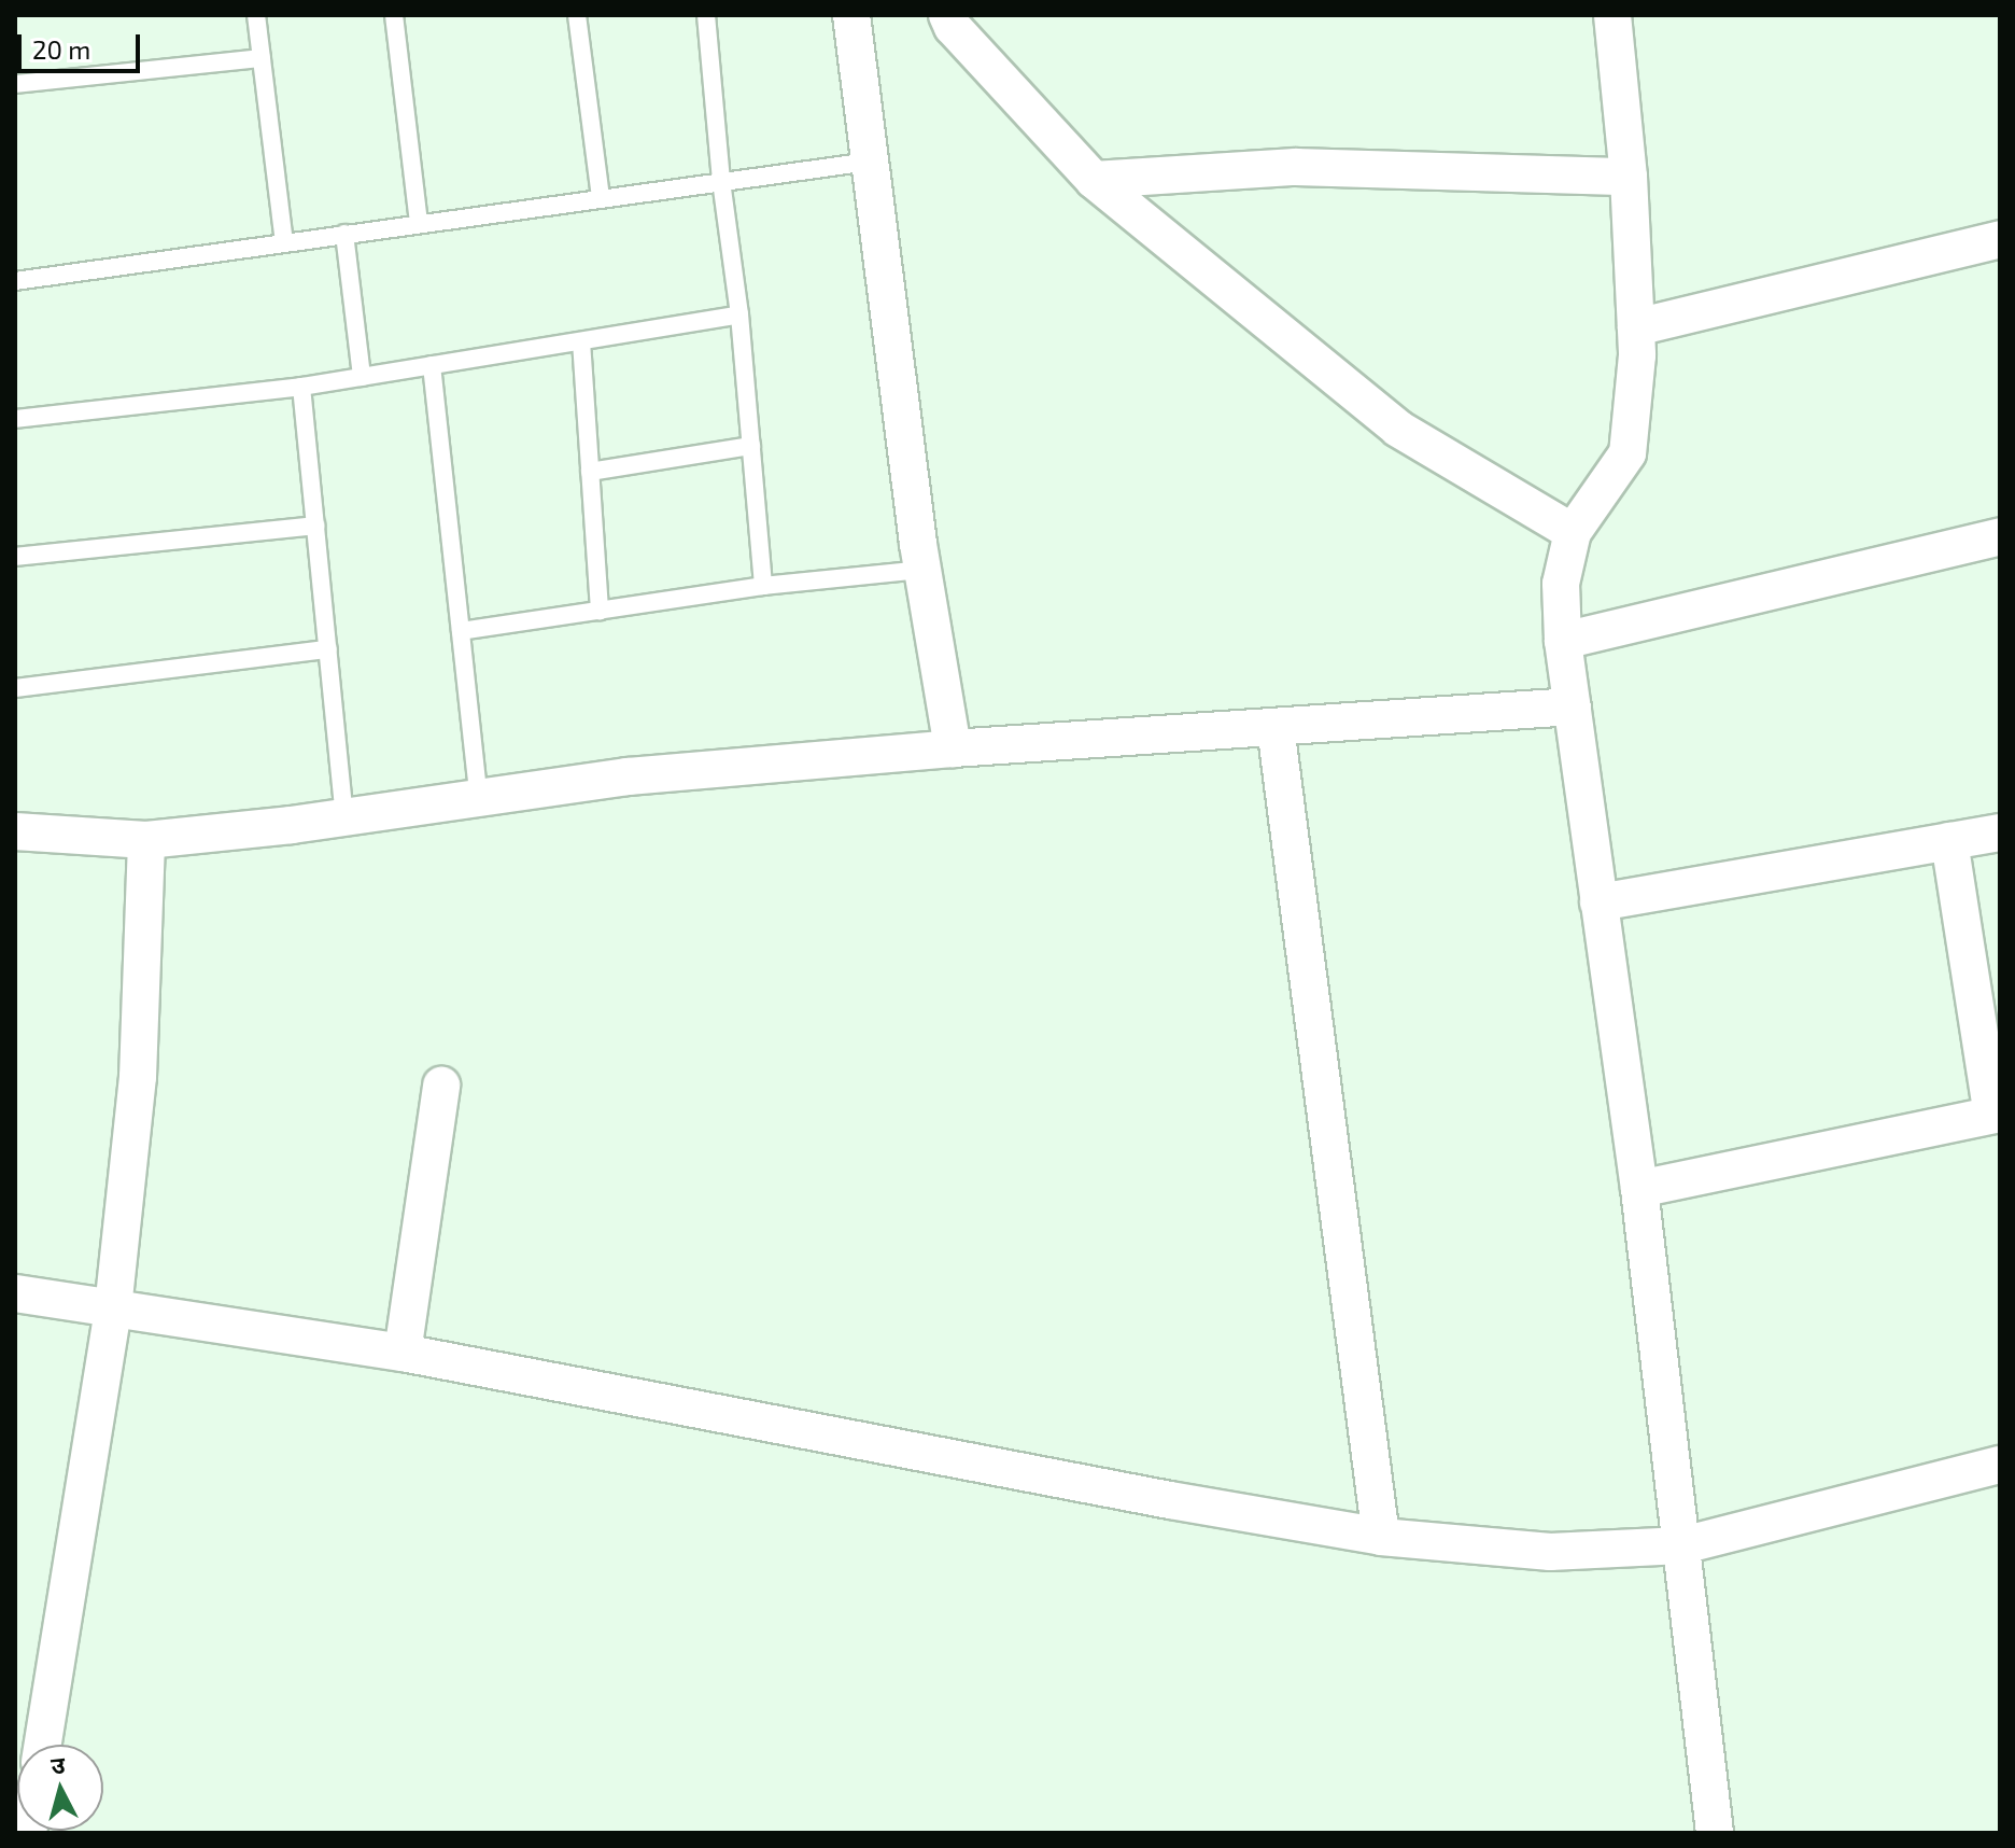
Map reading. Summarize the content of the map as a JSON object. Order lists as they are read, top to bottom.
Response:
{
  "scale_bar": "20 m",
  "north": "top"
}
